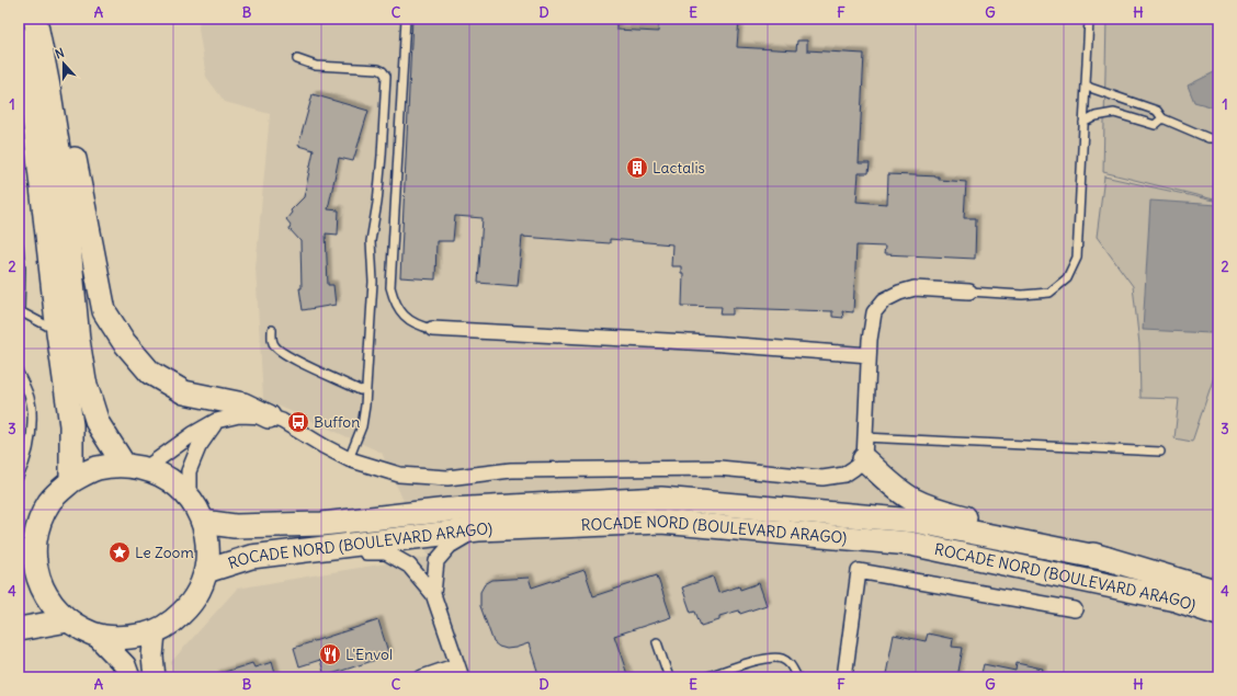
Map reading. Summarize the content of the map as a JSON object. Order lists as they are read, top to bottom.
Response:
{
  "streets": {
    "main road": ["ROCADE NORD (BOULEVARD ARAGO)"]
  },
  "places": {
    "building": ["Lactalis"],
    "bus stop": ["Buffon"],
    "place": ["Le Zoom"],
    "restaurant": ["L'Envol"]
  },
  "north": "top",
  "grid": {
    "columns": [
      "A",
      "B",
      "C",
      "D",
      "E",
      "F",
      "G",
      "H"
    ],
    "rows": [
      "1",
      "2",
      "3",
      "4"
    ]
  }
}
